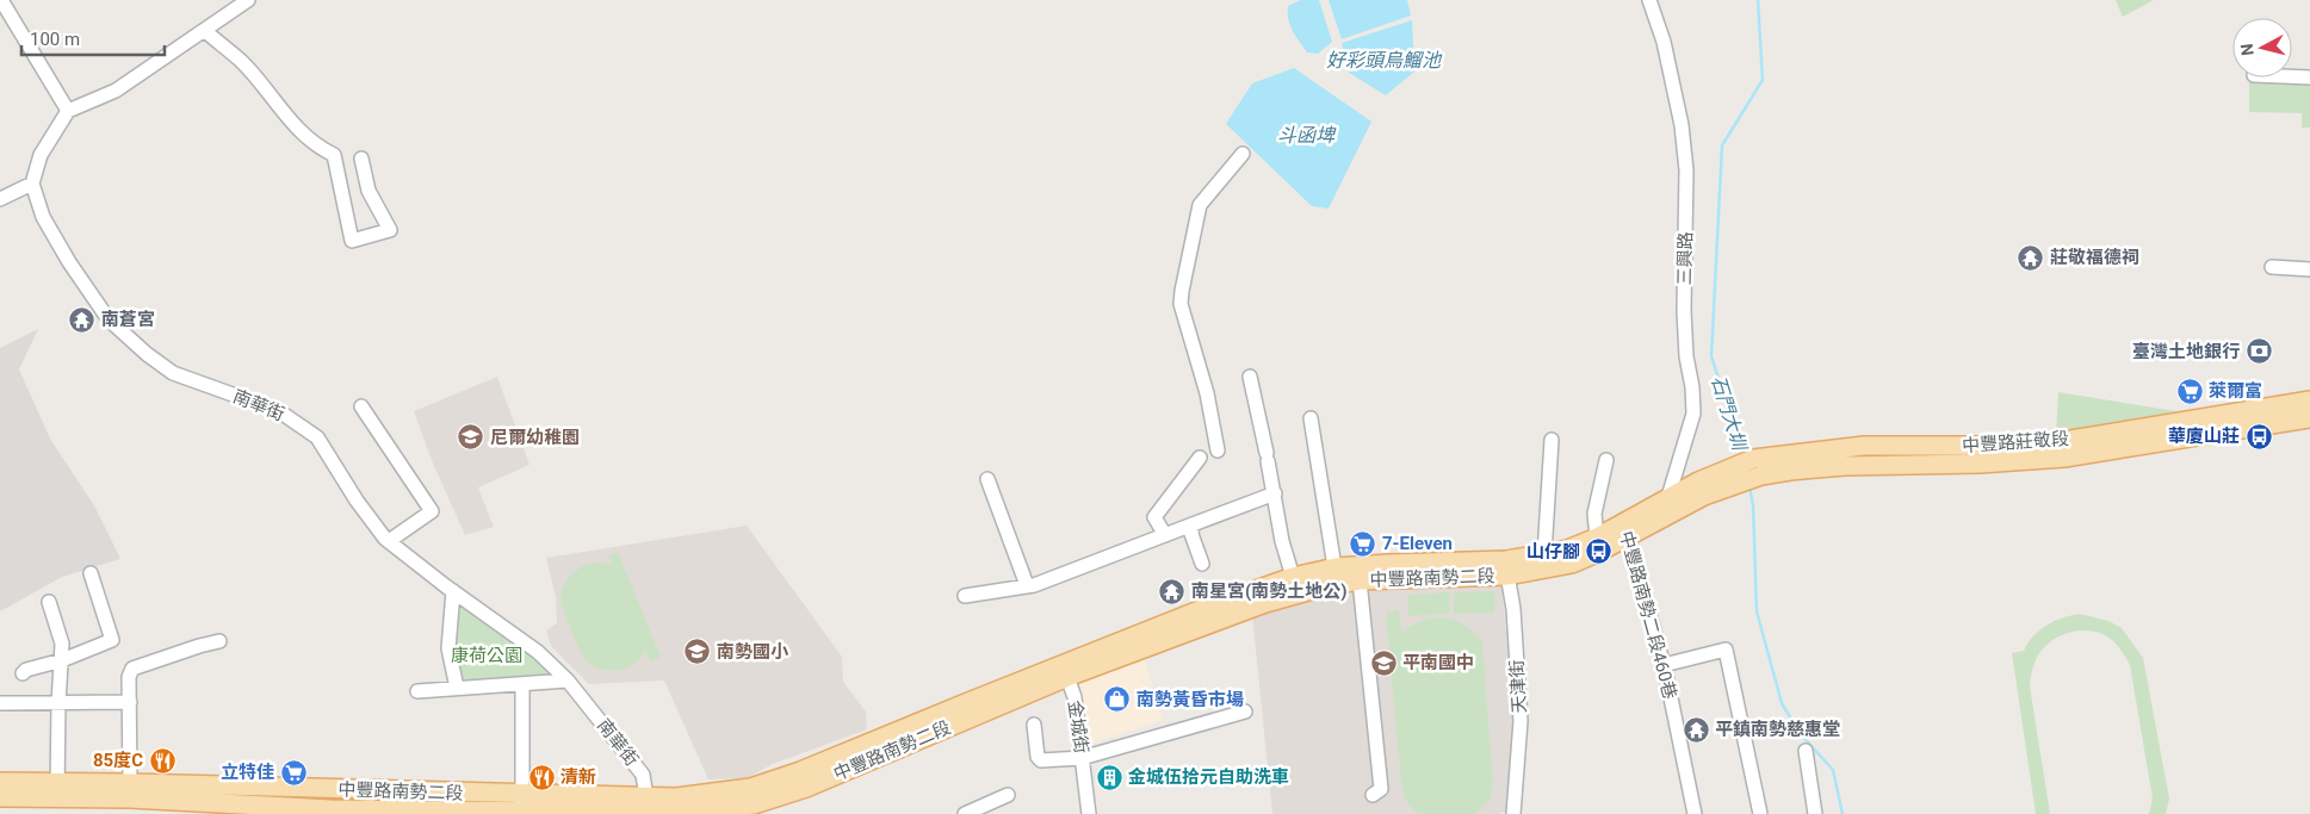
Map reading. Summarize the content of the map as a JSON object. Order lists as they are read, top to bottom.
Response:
{
  "streets": {
    "main road": ["中豐路莊敬段", "中豐路南勢二段"],
    "street": [
      "三興路",
      "南華街",
      "中豐路南勢二段460巷",
      "天津街",
      "金城街"
    ]
  },
  "crossings": [
    ["三興路", "中豐路南勢二段"],
    ["南華街", "中豐路南勢二段"],
    ["中豐路莊敬段", "中豐路南勢二段"],
    ["中豐路南勢二段", "中豐路南勢二段460巷"],
    ["中豐路南勢二段", "天津街"],
    ["中豐路南勢二段", "金城街"]
  ],
  "water": ["好彩頭烏鰡池", "斗函埤", "石門大圳"],
  "parks": ["康荷公園"],
  "places": {
    "temple": [
      "莊敬福德祠",
      "南蒼宮",
      "南星宮(南勢土地公)",
      "平鎮南勢慈惠堂"
    ],
    "bank": ["臺灣土地銀行"],
    "supermarket": ["萊爾富", "7-Eleven", "立特佳"],
    "bus stop": ["華廈山莊", "山仔腳"],
    "school or university": ["尼爾幼稚園", "南勢國小", "平南國中"],
    "shop": ["南勢黃昏市場"],
    "restaurant": ["85度C", "清新"],
    "building": ["金城伍拾元自助洗車"]
  },
  "scale_bar": "100 m",
  "north": "left"
}
